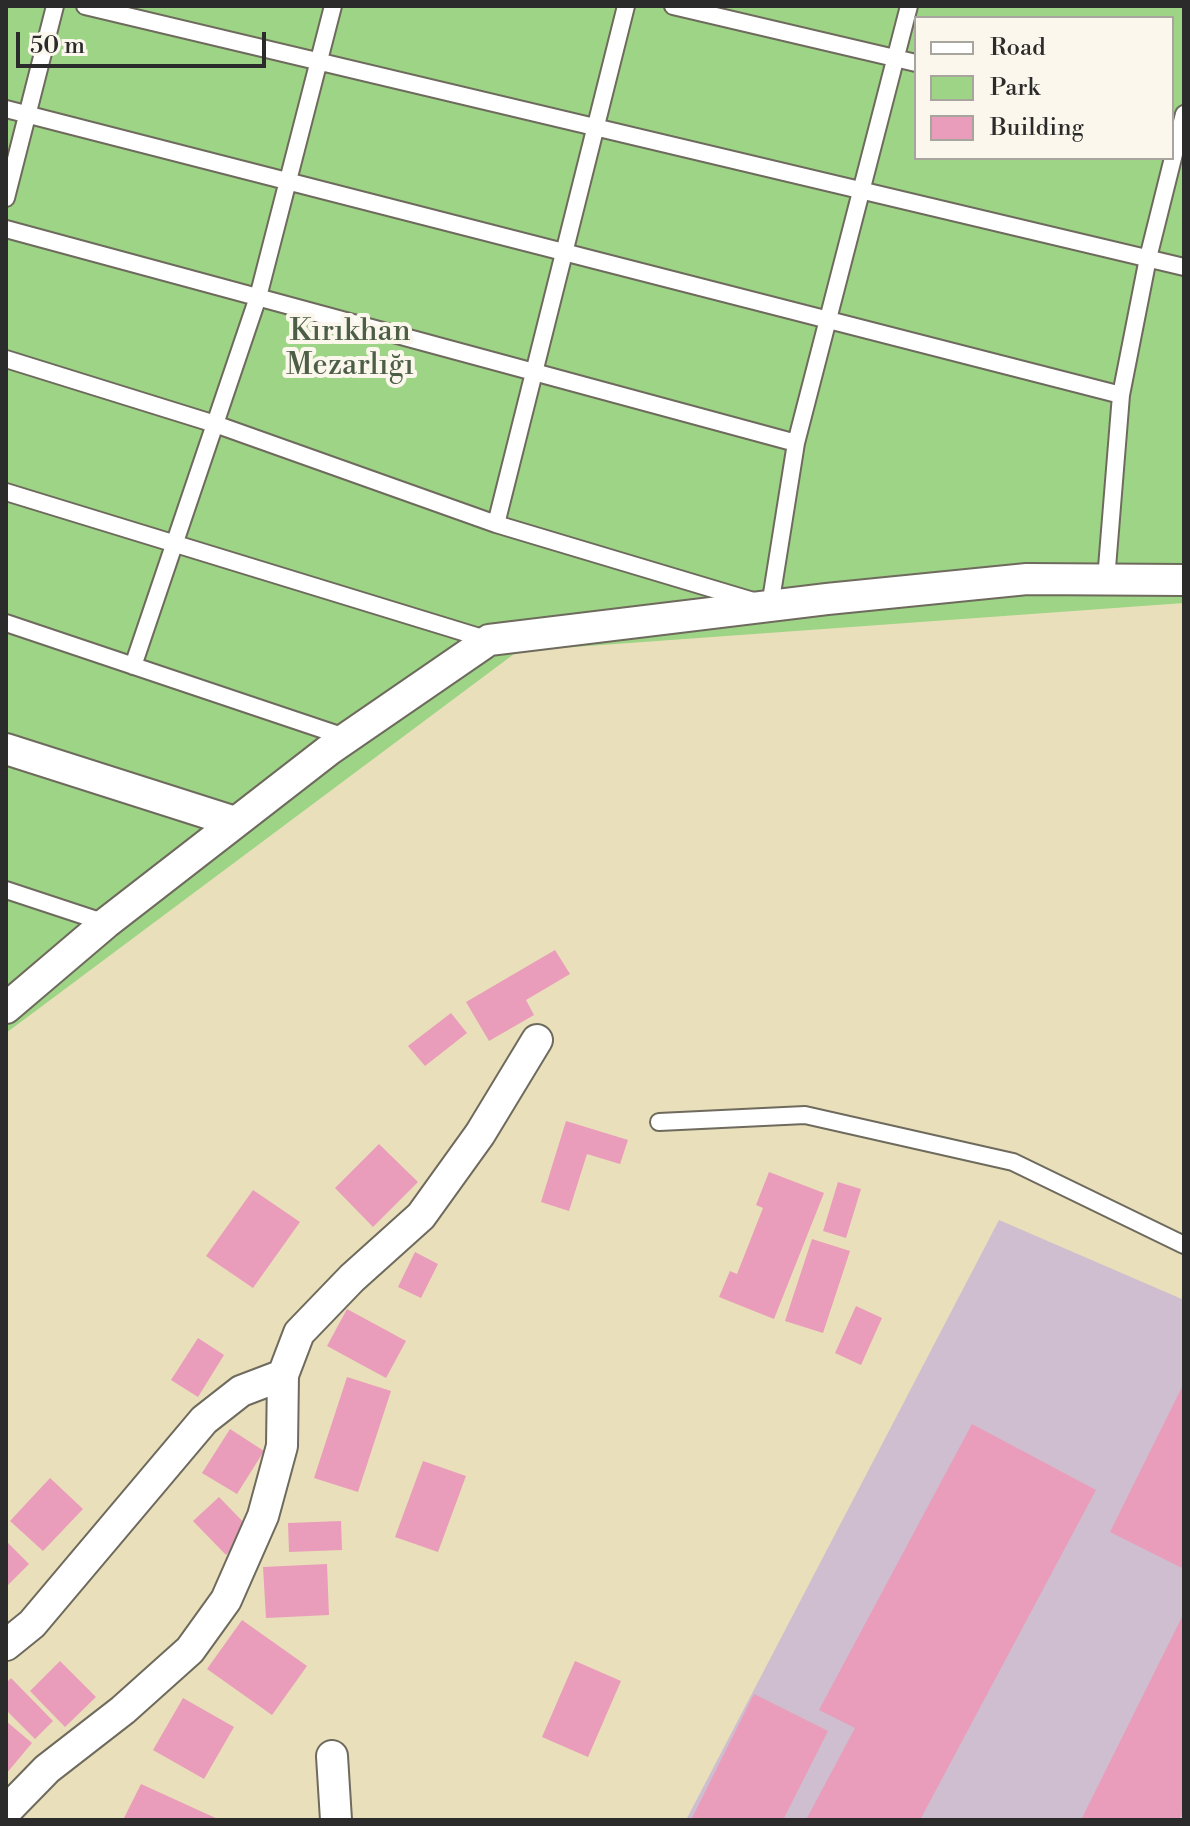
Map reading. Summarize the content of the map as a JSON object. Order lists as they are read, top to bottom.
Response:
{
  "parks": ["Kırıkhan Mezarlığı"],
  "legend": ["Road", "Park", "Building"],
  "scale_bar": "50 m"
}
